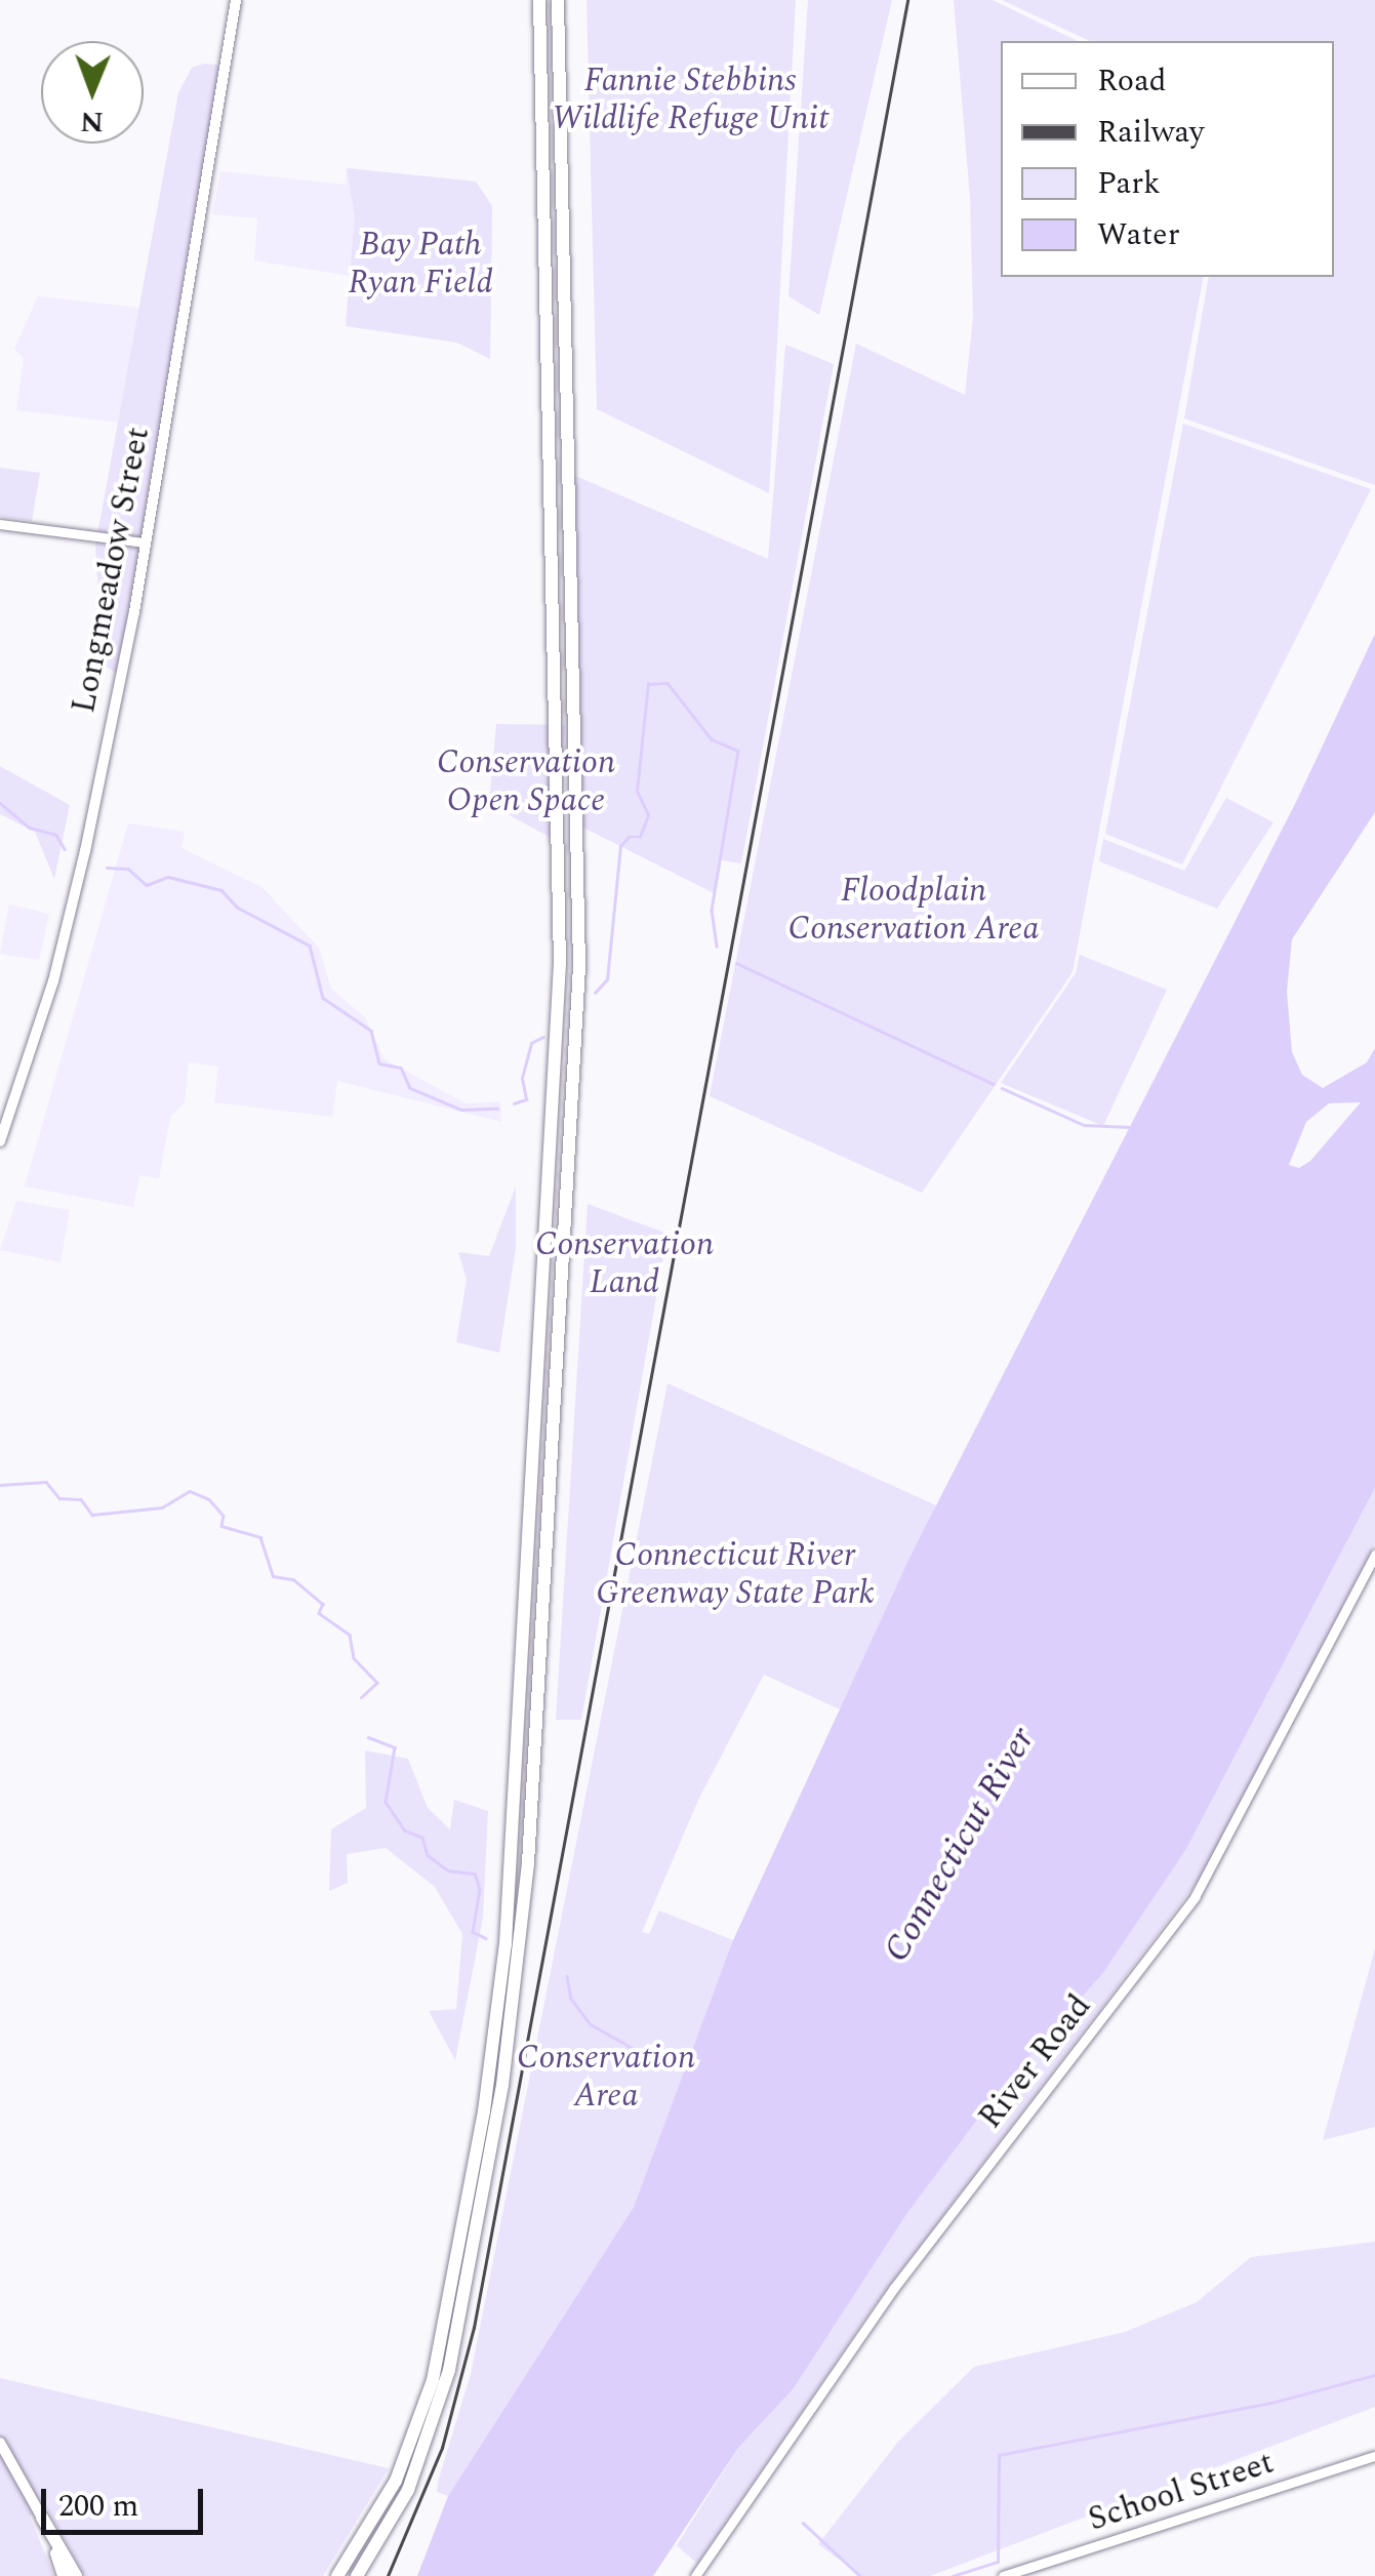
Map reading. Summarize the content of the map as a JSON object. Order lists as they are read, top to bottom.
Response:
{
  "streets": {
    "main road": ["Longmeadow Street"],
    "street": ["River Road", "School Street"]
  },
  "water": ["Connecticut River"],
  "parks": [
    "Fannie Stebbins Wildlife Refuge Unit",
    "Bay Path Ryan Field",
    "Conservation Open Space",
    "Floodplain Conservation Area",
    "Conservation Land",
    "Connecticut River Greenway State Park",
    "Conservation Area"
  ],
  "legend": [
    "Road",
    "Railway",
    "Park",
    "Water"
  ],
  "scale_bar": "200 m",
  "north": "bottom"
}
